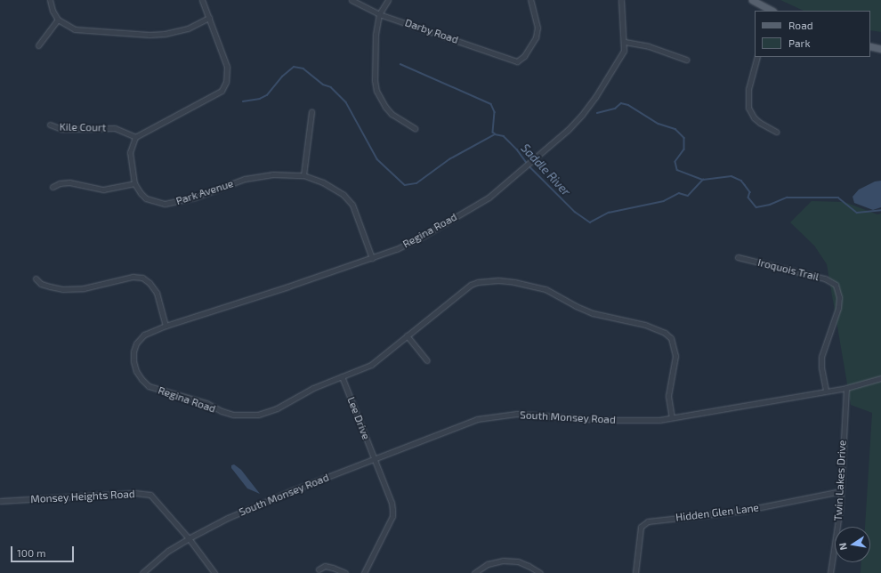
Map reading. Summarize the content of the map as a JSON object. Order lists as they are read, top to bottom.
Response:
{
  "streets": {
    "street": [
      "Darby Road",
      "Kile Court",
      "Park Avenue",
      "Regina Road",
      "Iroquois Trail",
      "South Monsey Road",
      "Lee Drive",
      "Twin Lakes Drive",
      "Monsey Heights Road",
      "Hidden Glen Lane"
    ]
  },
  "crossings": [
    ["Kile Court", "Park Avenue"],
    ["Park Avenue", "Regina Road"],
    ["Regina Road", "South Monsey Road"],
    ["Regina Road", "Lee Drive"],
    ["Iroquois Trail", "South Monsey Road"],
    ["South Monsey Road", "Lee Drive"],
    ["South Monsey Road", "Twin Lakes Drive"],
    ["South Monsey Road", "Monsey Heights Road"],
    ["Twin Lakes Drive", "Hidden Glen Lane"]
  ],
  "water": ["Saddle River"],
  "legend": ["Road", "Park"],
  "scale_bar": "100 m",
  "north": "left"
}
